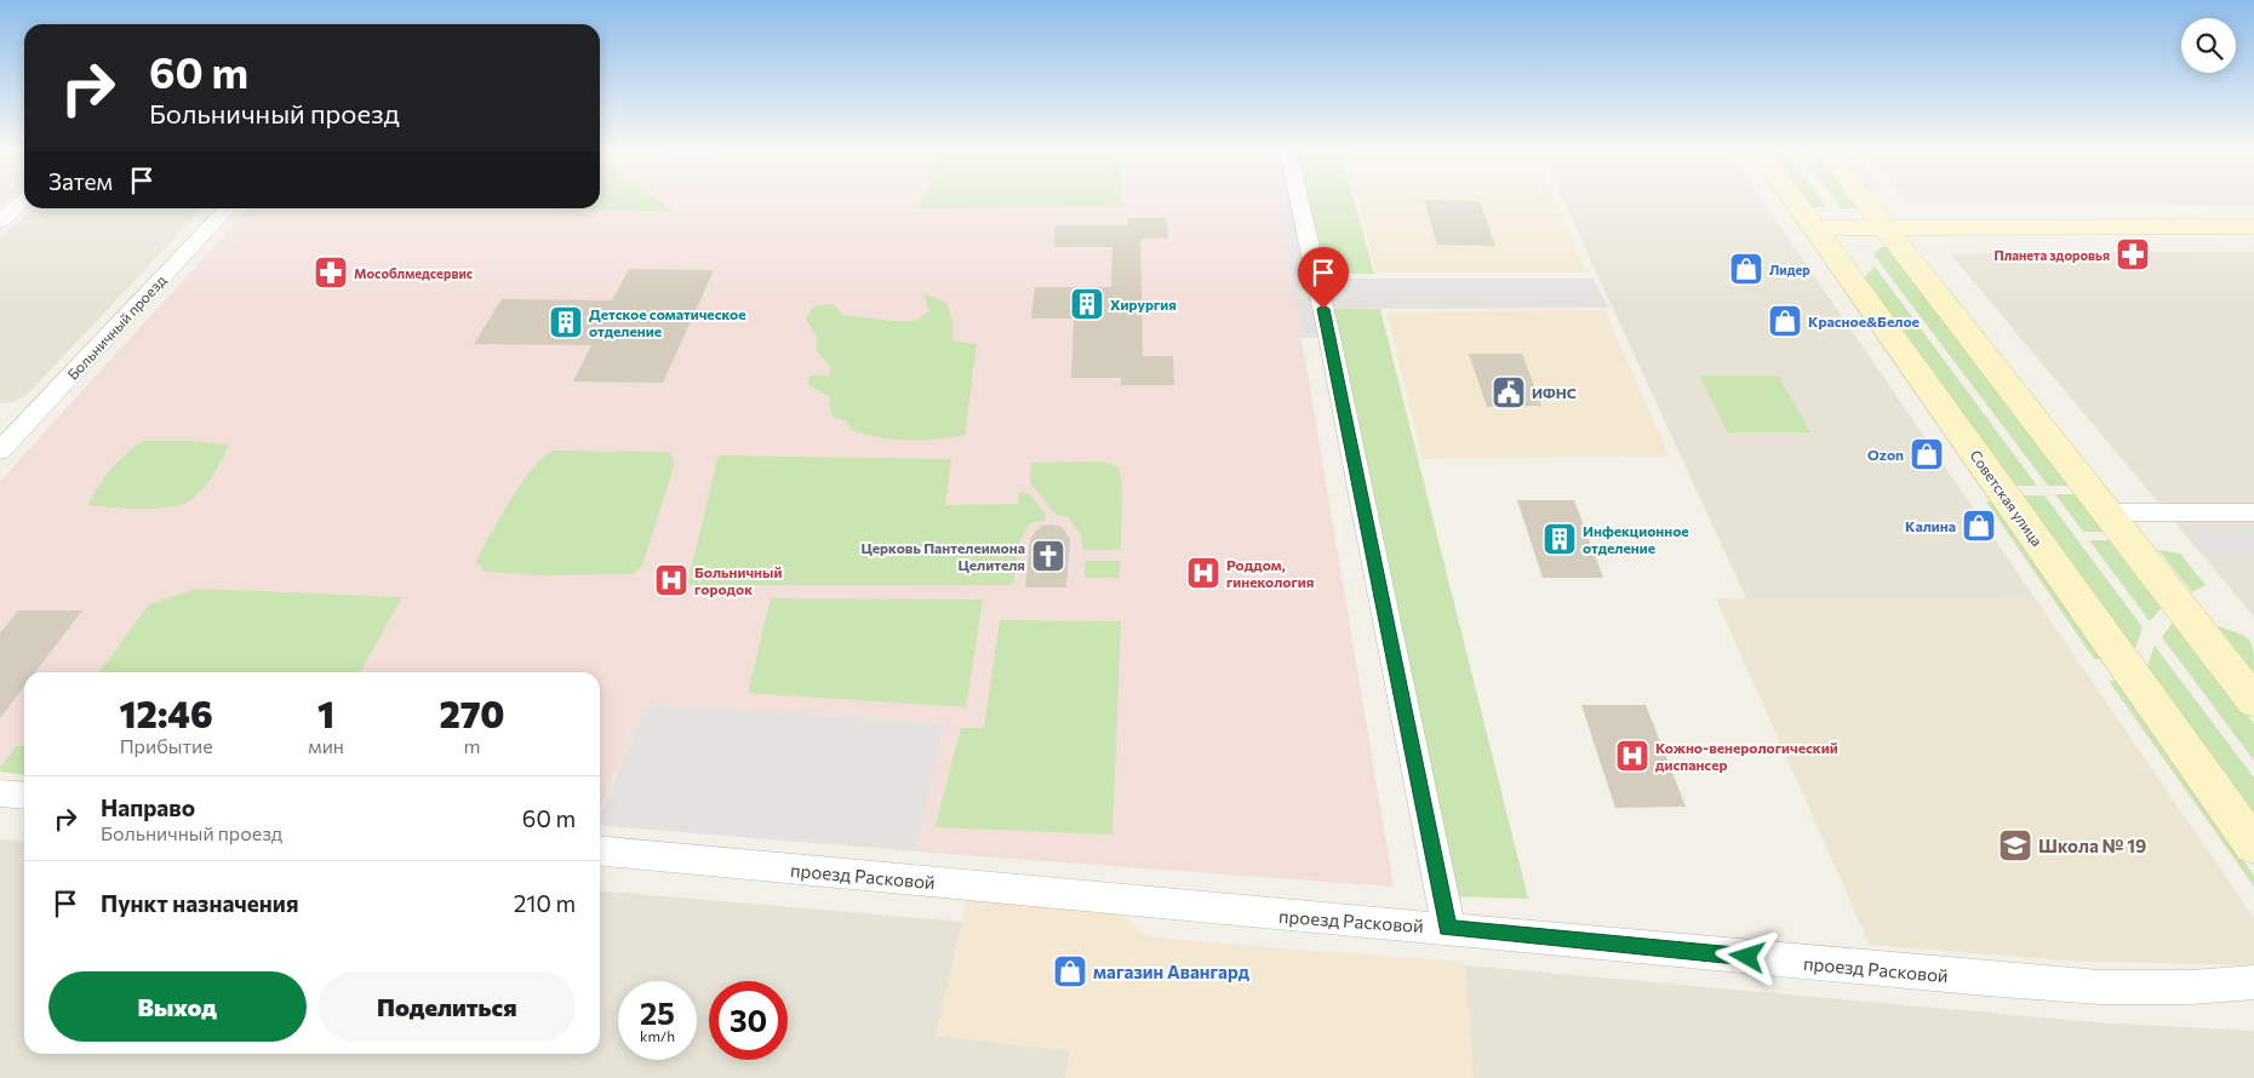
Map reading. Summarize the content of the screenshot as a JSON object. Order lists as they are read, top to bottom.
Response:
{
  "streets": {
    "main road": ["Советская улица"],
    "street": ["Больничный проезд", "проезд Расковой"]
  },
  "places": {
    "pharmacy": ["Планета здоровья", "Мособлмедсервис"],
    "shop": [
      "Лидер",
      "Красное&Белое",
      "Ozon",
      "Калина",
      "магазин Авангард"
    ],
    "building": ["Хирургия", "Детское соматическое отделение", "Инфекционное отделение"],
    "public building": ["ИФНС"],
    "church": ["Церковь Пантелеимона Целителя"],
    "hospital": ["Роддом, гинекология", "Больничный городок", "Кожно-венерологический диспансер"],
    "school or university": ["Школа № 19"]
  },
  "page": {
    "turn": ["60 m", "Больничный проезд"],
    "then": "Затем",
    "eta": [
      "12:46",
      "Прибытие",
      "1",
      "мин",
      "270",
      "m"
    ],
    "list": [
      {
        "name": "Направо",
        "note": "Больничный проезд",
        "value": "60 m"
      },
      {
        "name": "Пункт назначения",
        "value": "210 m"
      }
    ],
    "buttons": ["Выход", "Поделиться"],
    "speed": "25 km/h",
    "limit": "30"
  }
}
